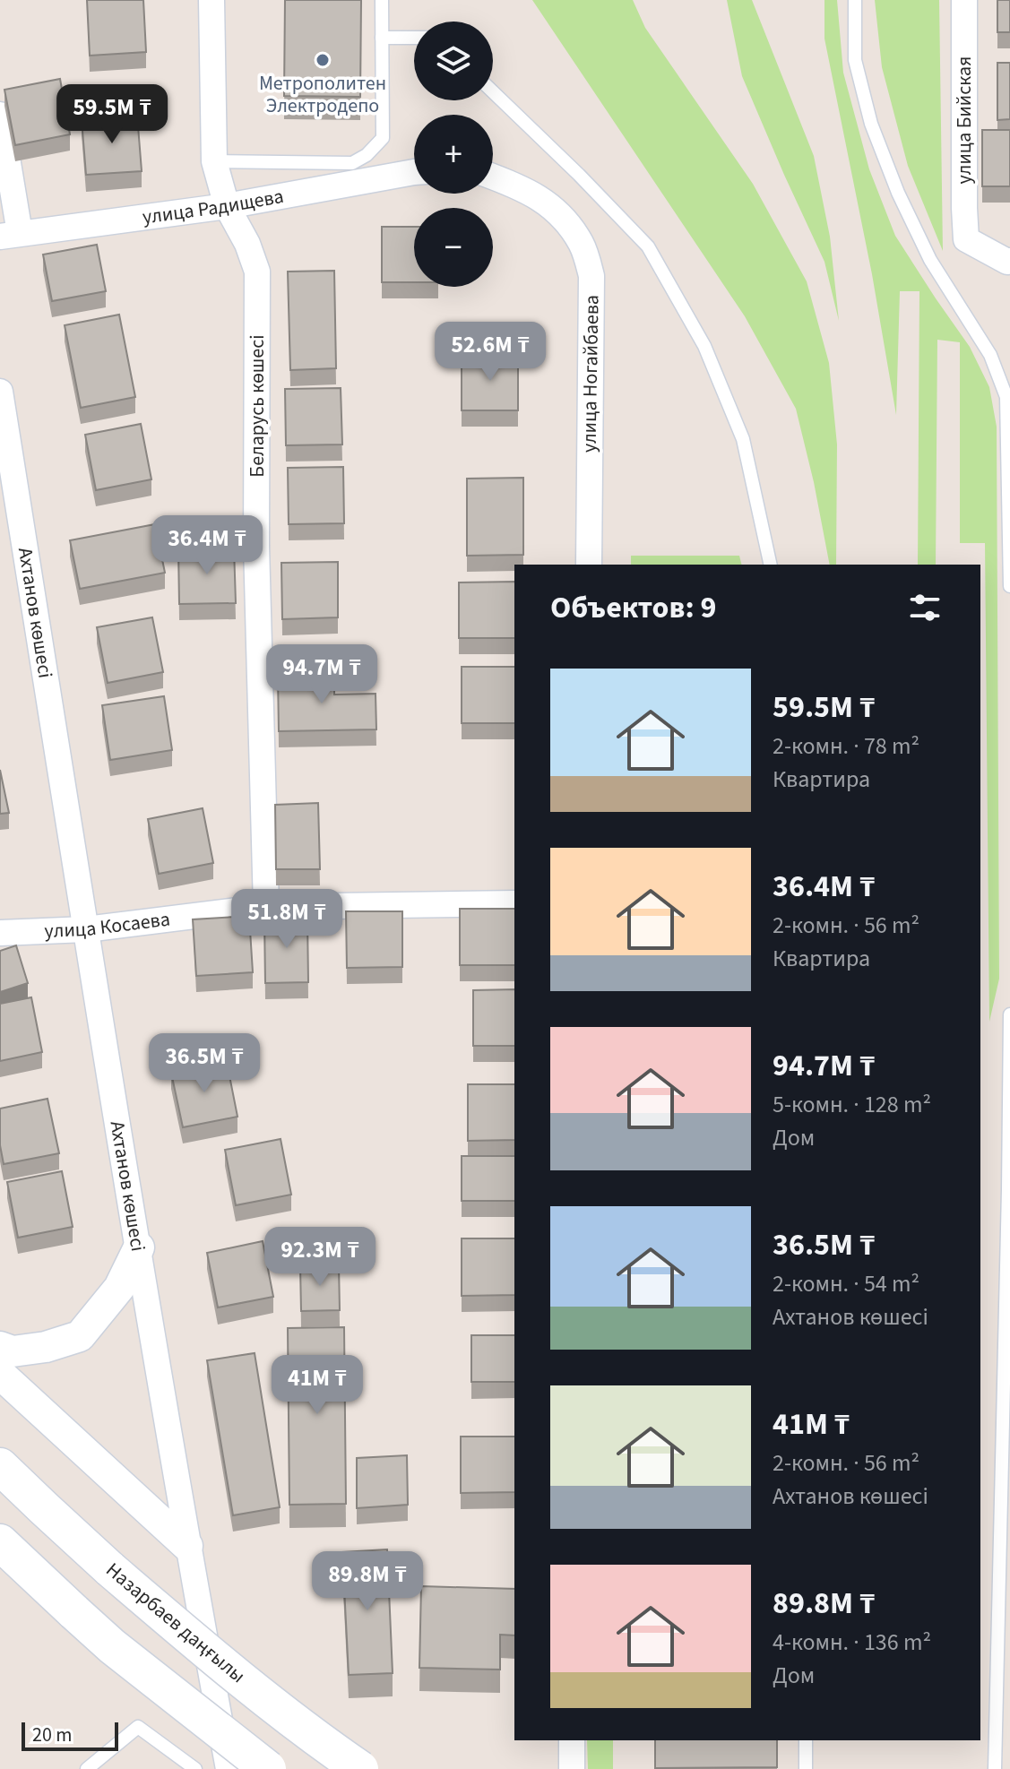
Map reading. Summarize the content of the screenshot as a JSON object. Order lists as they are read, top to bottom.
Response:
{
  "streets": {
    "main road": ["Назарбаев даңғылы"],
    "street": [
      "улица Бийская",
      "улица Радищева",
      "улица Ногайбаева",
      "Беларусь көшесі",
      "Ахтанов көшесі",
      "улица Косаева"
    ]
  },
  "crossings": [
    ["улица Радищева", "Беларусь көшесі"],
    ["Беларусь көшесі", "улица Косаева"],
    ["Ахтанов көшесі", "улица Косаева"]
  ],
  "places": ["Метрополитен Электродепо"],
  "scale_bar": "20 m",
  "page": {
    "map_buttons": ["+", "−"],
    "price": [
      "59.5M ₸",
      "52.6M ₸",
      "36.4M ₸",
      "94.7M ₸",
      "51.8M ₸",
      "36.5M ₸",
      "92.3M ₸",
      "41M ₸",
      "89.8M ₸"
    ],
    "heading": "Объектов: 9",
    "list": [
      {
        "name": "59.5M ₸",
        "note": "2-комн. · 78 m² · Квартира"
      },
      {
        "name": "36.4M ₸",
        "note": "2-комн. · 56 m² · Квартира"
      },
      {
        "name": "94.7M ₸",
        "note": "5-комн. · 128 m² · Дом"
      },
      {
        "name": "36.5M ₸",
        "note": "2-комн. · 54 m² · Ахтанов көшесі"
      },
      {
        "name": "41M ₸",
        "note": "2-комн. · 56 m² · Ахтанов көшесі"
      },
      {
        "name": "89.8M ₸",
        "note": "4-комн. · 136 m² · Дом"
      }
    ],
    "scale": "20 m"
  }
}
